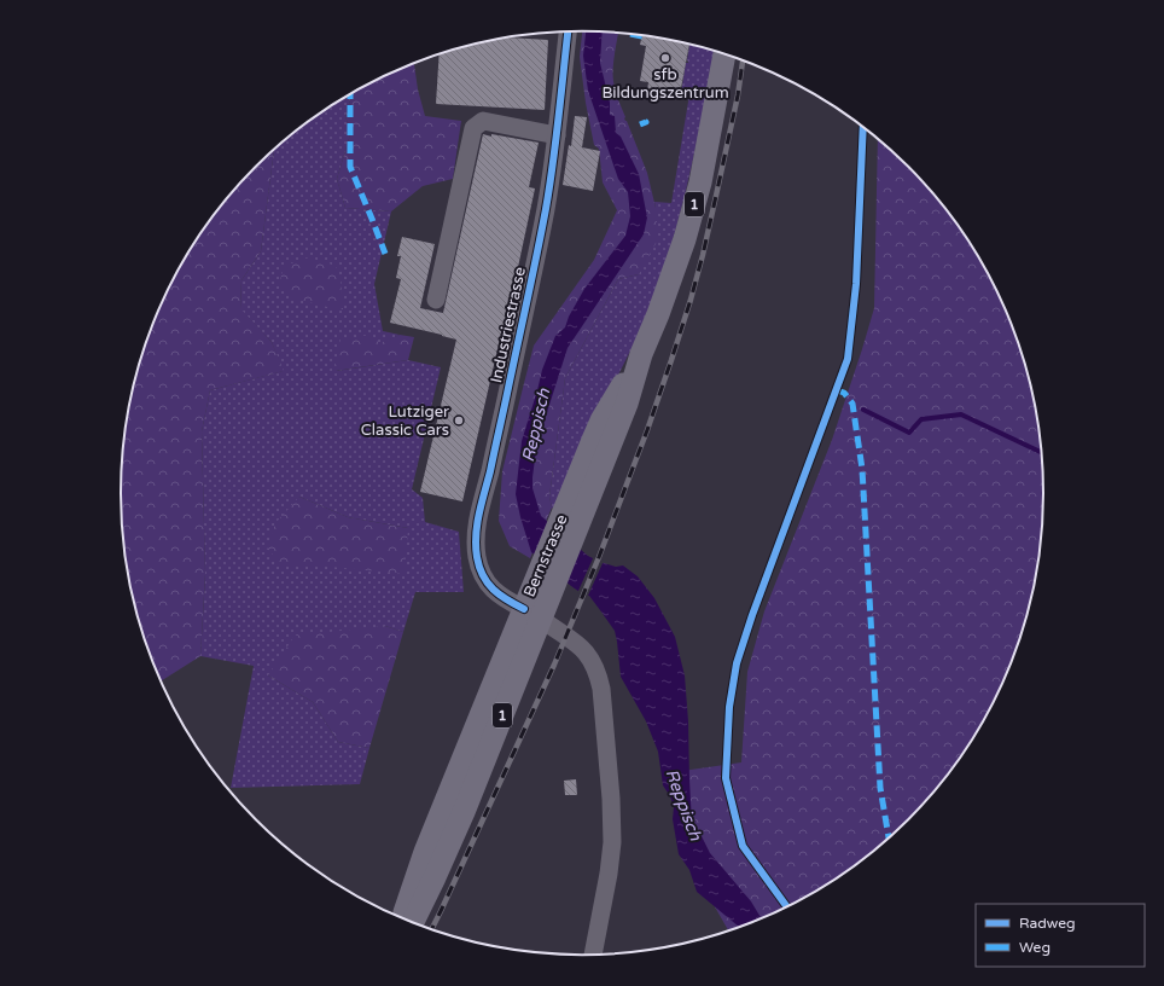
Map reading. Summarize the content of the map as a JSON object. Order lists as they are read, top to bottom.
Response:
{
  "streets": {
    "main road": ["1", "Bernstrasse"],
    "street": ["Industriestrasse"]
  },
  "crossings": [
    ["Industriestrasse", "Bernstrasse"]
  ],
  "water": ["Reppisch"],
  "places": ["sfb Bildungszentrum", "Lutziger Classic Cars"],
  "legend": ["Radweg", "Weg"]
}
